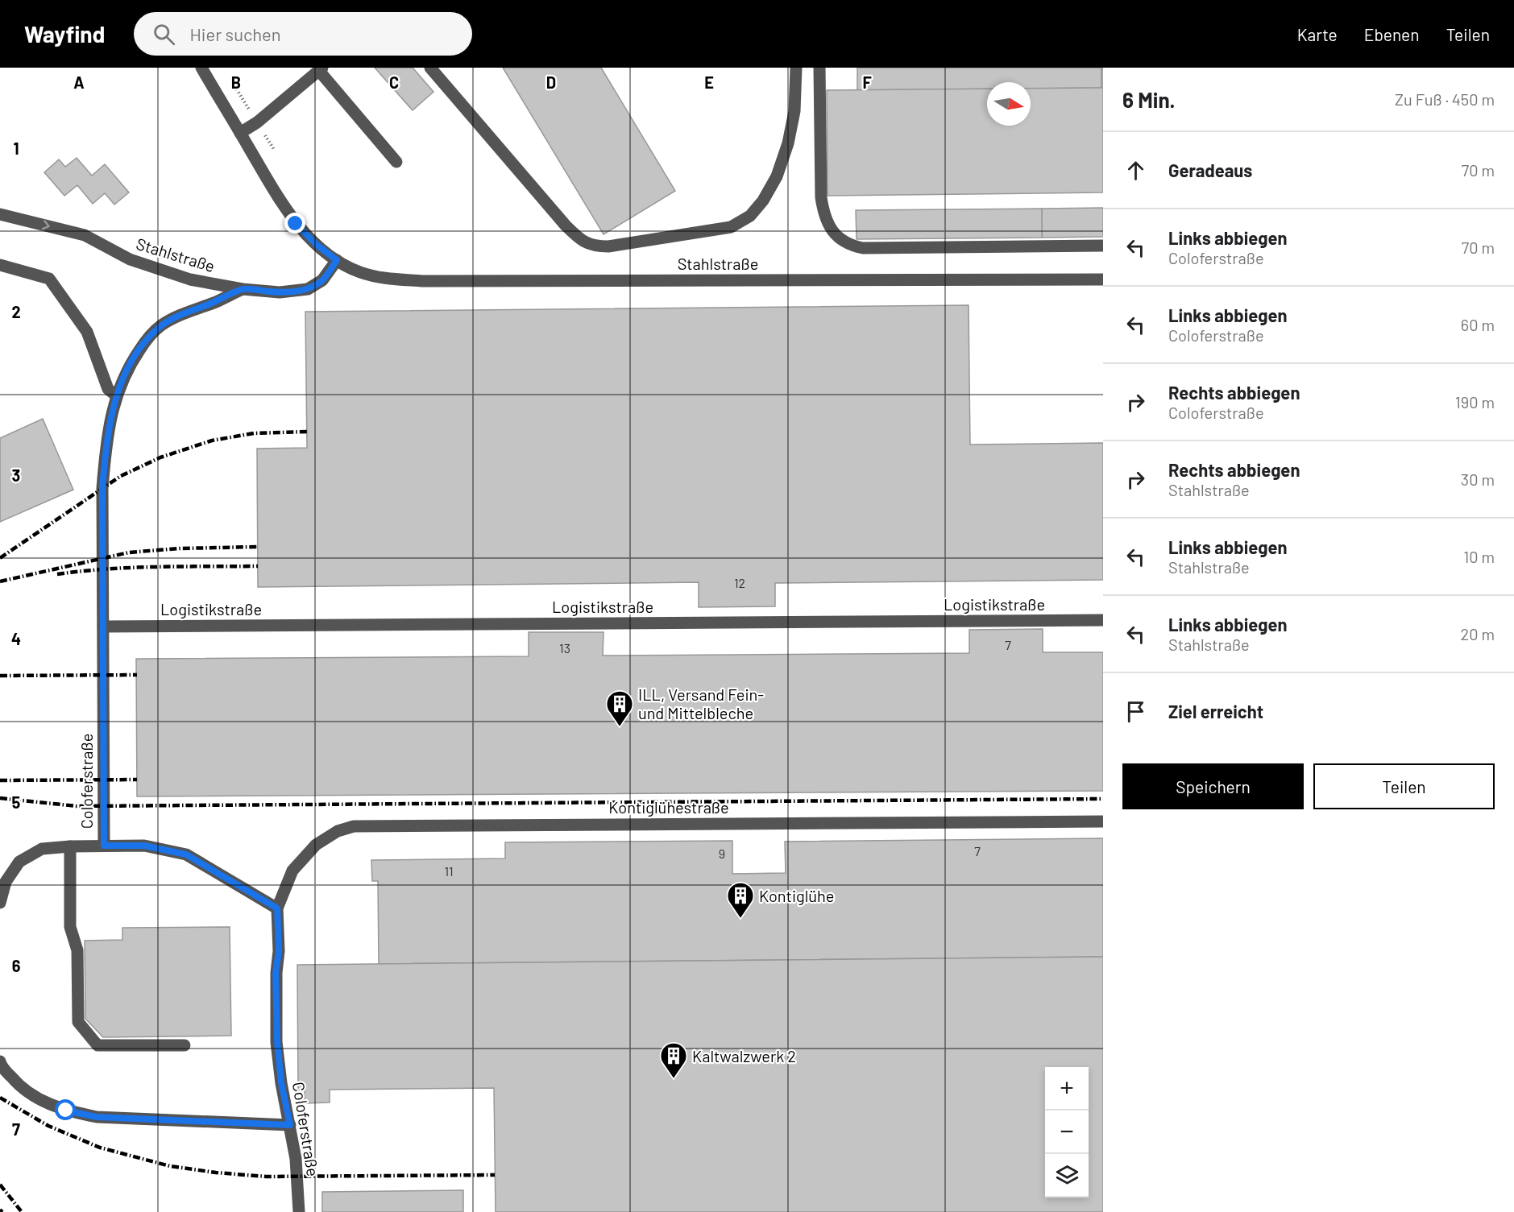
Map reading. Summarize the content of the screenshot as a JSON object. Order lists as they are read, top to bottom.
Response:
{
  "streets": {
    "street": [
      "Stahlstraße",
      "Logistikstraße",
      "Coloferstraße",
      "Kontiglühestraße"
    ]
  },
  "crossings": [
    ["Stahlstraße", "Coloferstraße"],
    ["Logistikstraße", "Coloferstraße"],
    ["Coloferstraße", "Kontiglühestraße"]
  ],
  "places": {
    "building": ["ILL, Versand Fein- und Mittelbleche", "Kontiglühe", "Kaltwalzwerk 2"]
  },
  "house_numbers": [
    "12",
    "7",
    "13",
    "7",
    "9",
    "11"
  ],
  "north": "right",
  "page": {
    "header": "Wayfind",
    "search": "Hier suchen",
    "nav": ["Karte", "Ebenen", "Teilen"],
    "heading": ["6 Min.", "Zu Fuß · 450 m"],
    "list": [
      ["Geradeaus", "70 m"],
      ["Links abbiegen", "Coloferstraße", "70 m"],
      ["Links abbiegen", "Coloferstraße", "60 m"],
      ["Rechts abbiegen", "Coloferstraße", "190 m"],
      ["Rechts abbiegen", "Stahlstraße", "30 m"],
      ["Links abbiegen", "Stahlstraße", "10 m"],
      ["Links abbiegen", "Stahlstraße", "20 m"],
      "Ziel erreicht"
    ],
    "buttons": ["Speichern", "Teilen"],
    "map_buttons": ["+", "−"]
  },
  "grid": {
    "columns": [
      "A",
      "B",
      "C",
      "D",
      "E",
      "F"
    ],
    "rows": [
      "1",
      "2",
      "3",
      "4",
      "5",
      "6",
      "7"
    ]
  }
}
